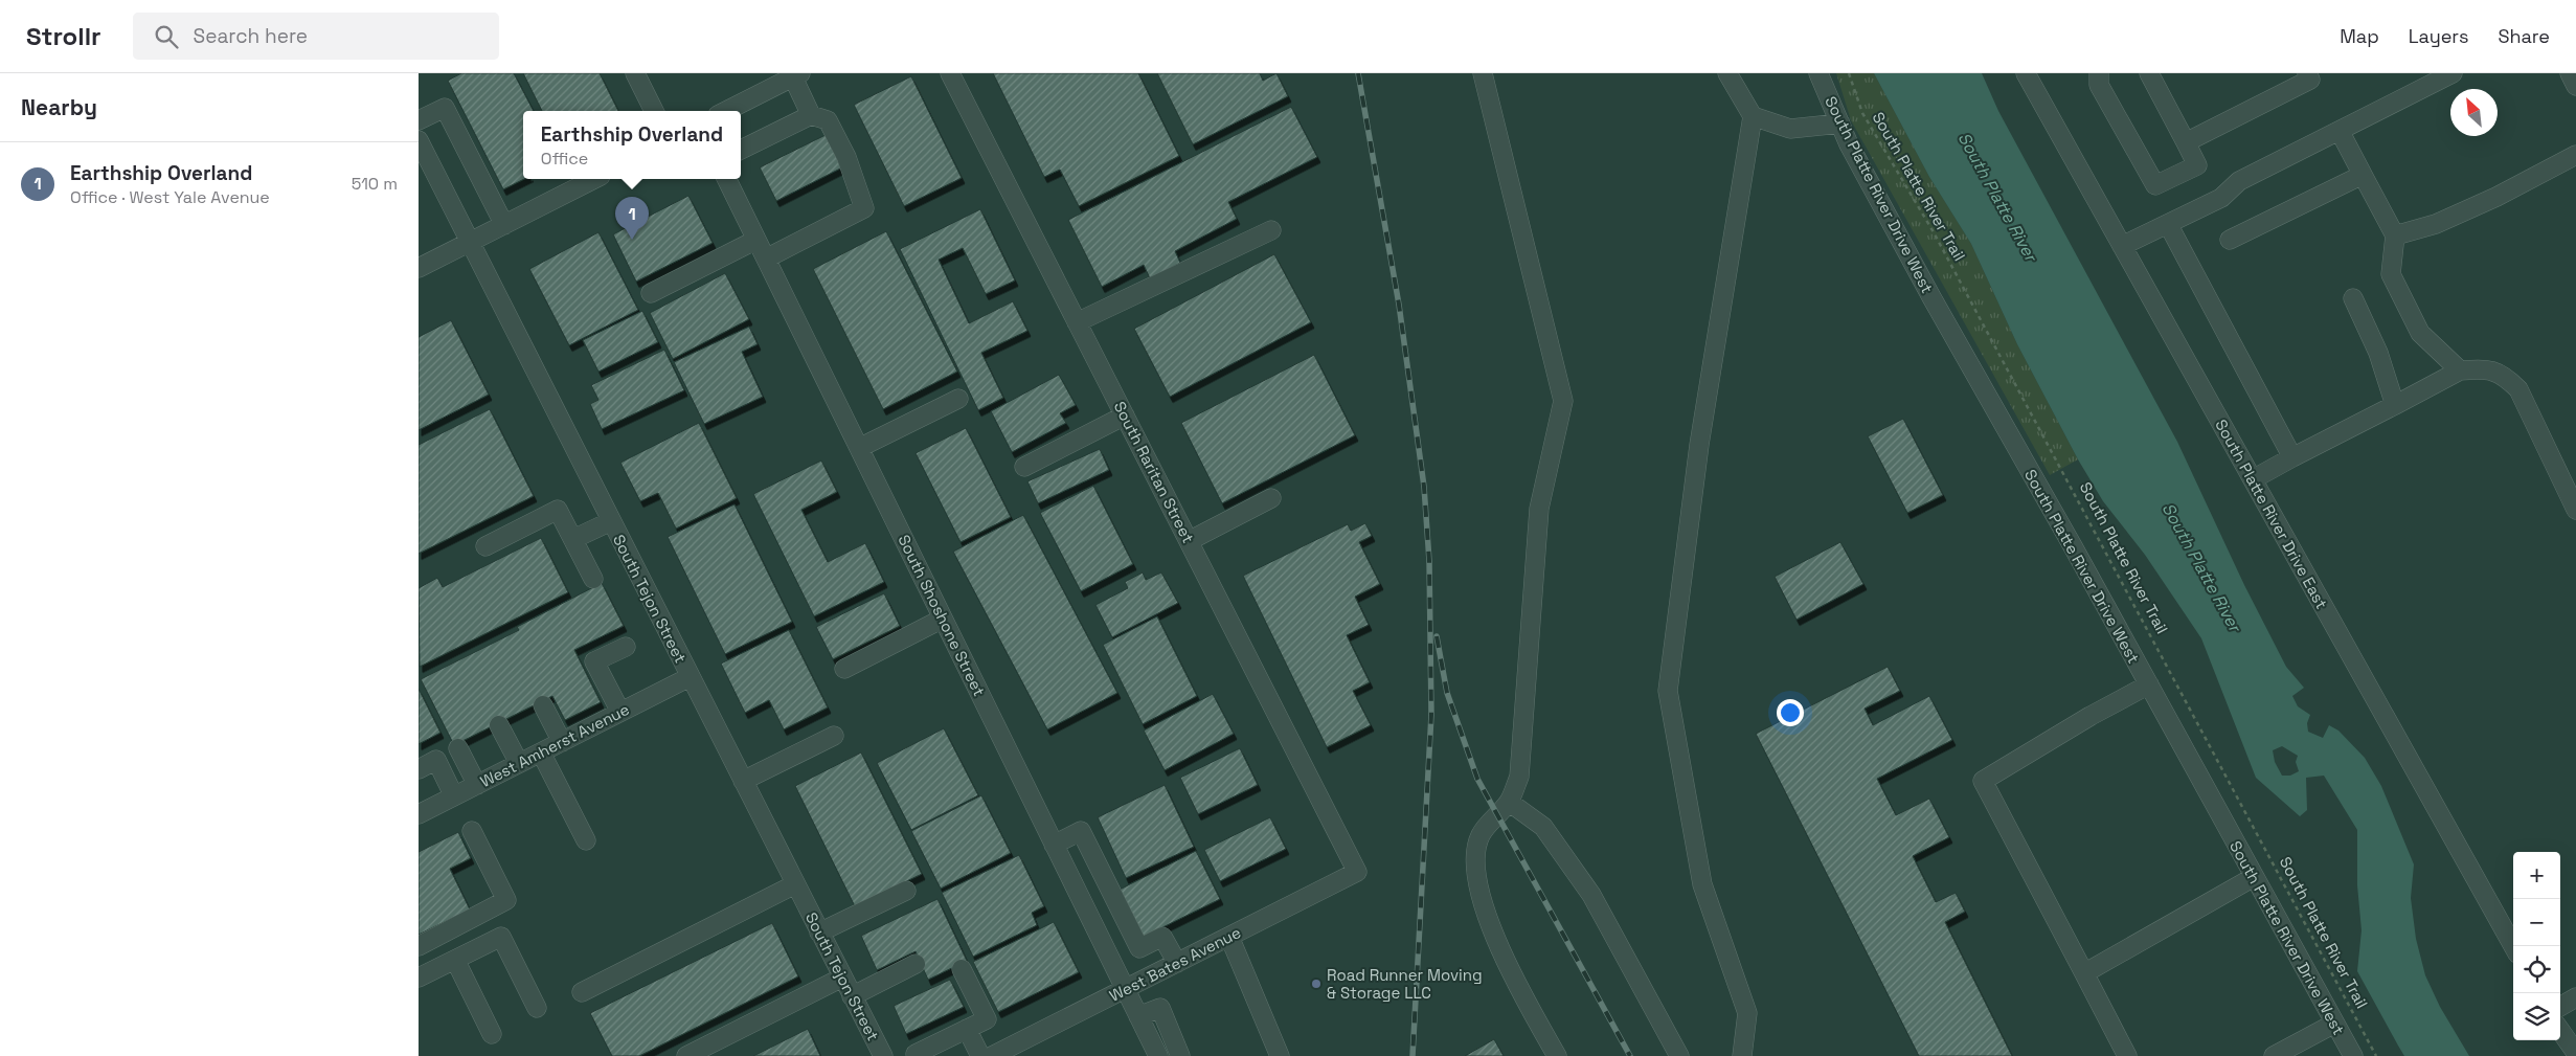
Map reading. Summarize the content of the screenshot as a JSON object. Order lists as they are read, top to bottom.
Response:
{
  "streets": {
    "street": [
      "South Platte River Drive West",
      "South Raritan Street",
      "South Platte River Drive East",
      "South Tejon Street",
      "South Shoshone Street",
      "West Amherst Avenue",
      "West Bates Avenue"
    ],
    "path": ["South Platte River Trail"]
  },
  "crossings": [
    ["South Raritan Street", "West Bates Avenue"],
    ["South Tejon Street", "West Amherst Avenue"],
    ["South Shoshone Street", "West Bates Avenue"]
  ],
  "water": ["South Platte River"],
  "places": ["Road Runner Moving & Storage LLC"],
  "north": "top left",
  "page": {
    "header": "Strollr",
    "search": "Search here",
    "nav": ["Map", "Layers", "Share"],
    "heading": "Nearby",
    "popup": ["Earthship Overland", "Office"],
    "list": [
      {
        "mark": "1",
        "name": "Earthship Overland",
        "note": "Office · West Yale Avenue",
        "value": "510 m"
      }
    ],
    "pins": "1",
    "map_buttons": ["+", "−"]
  }
}
